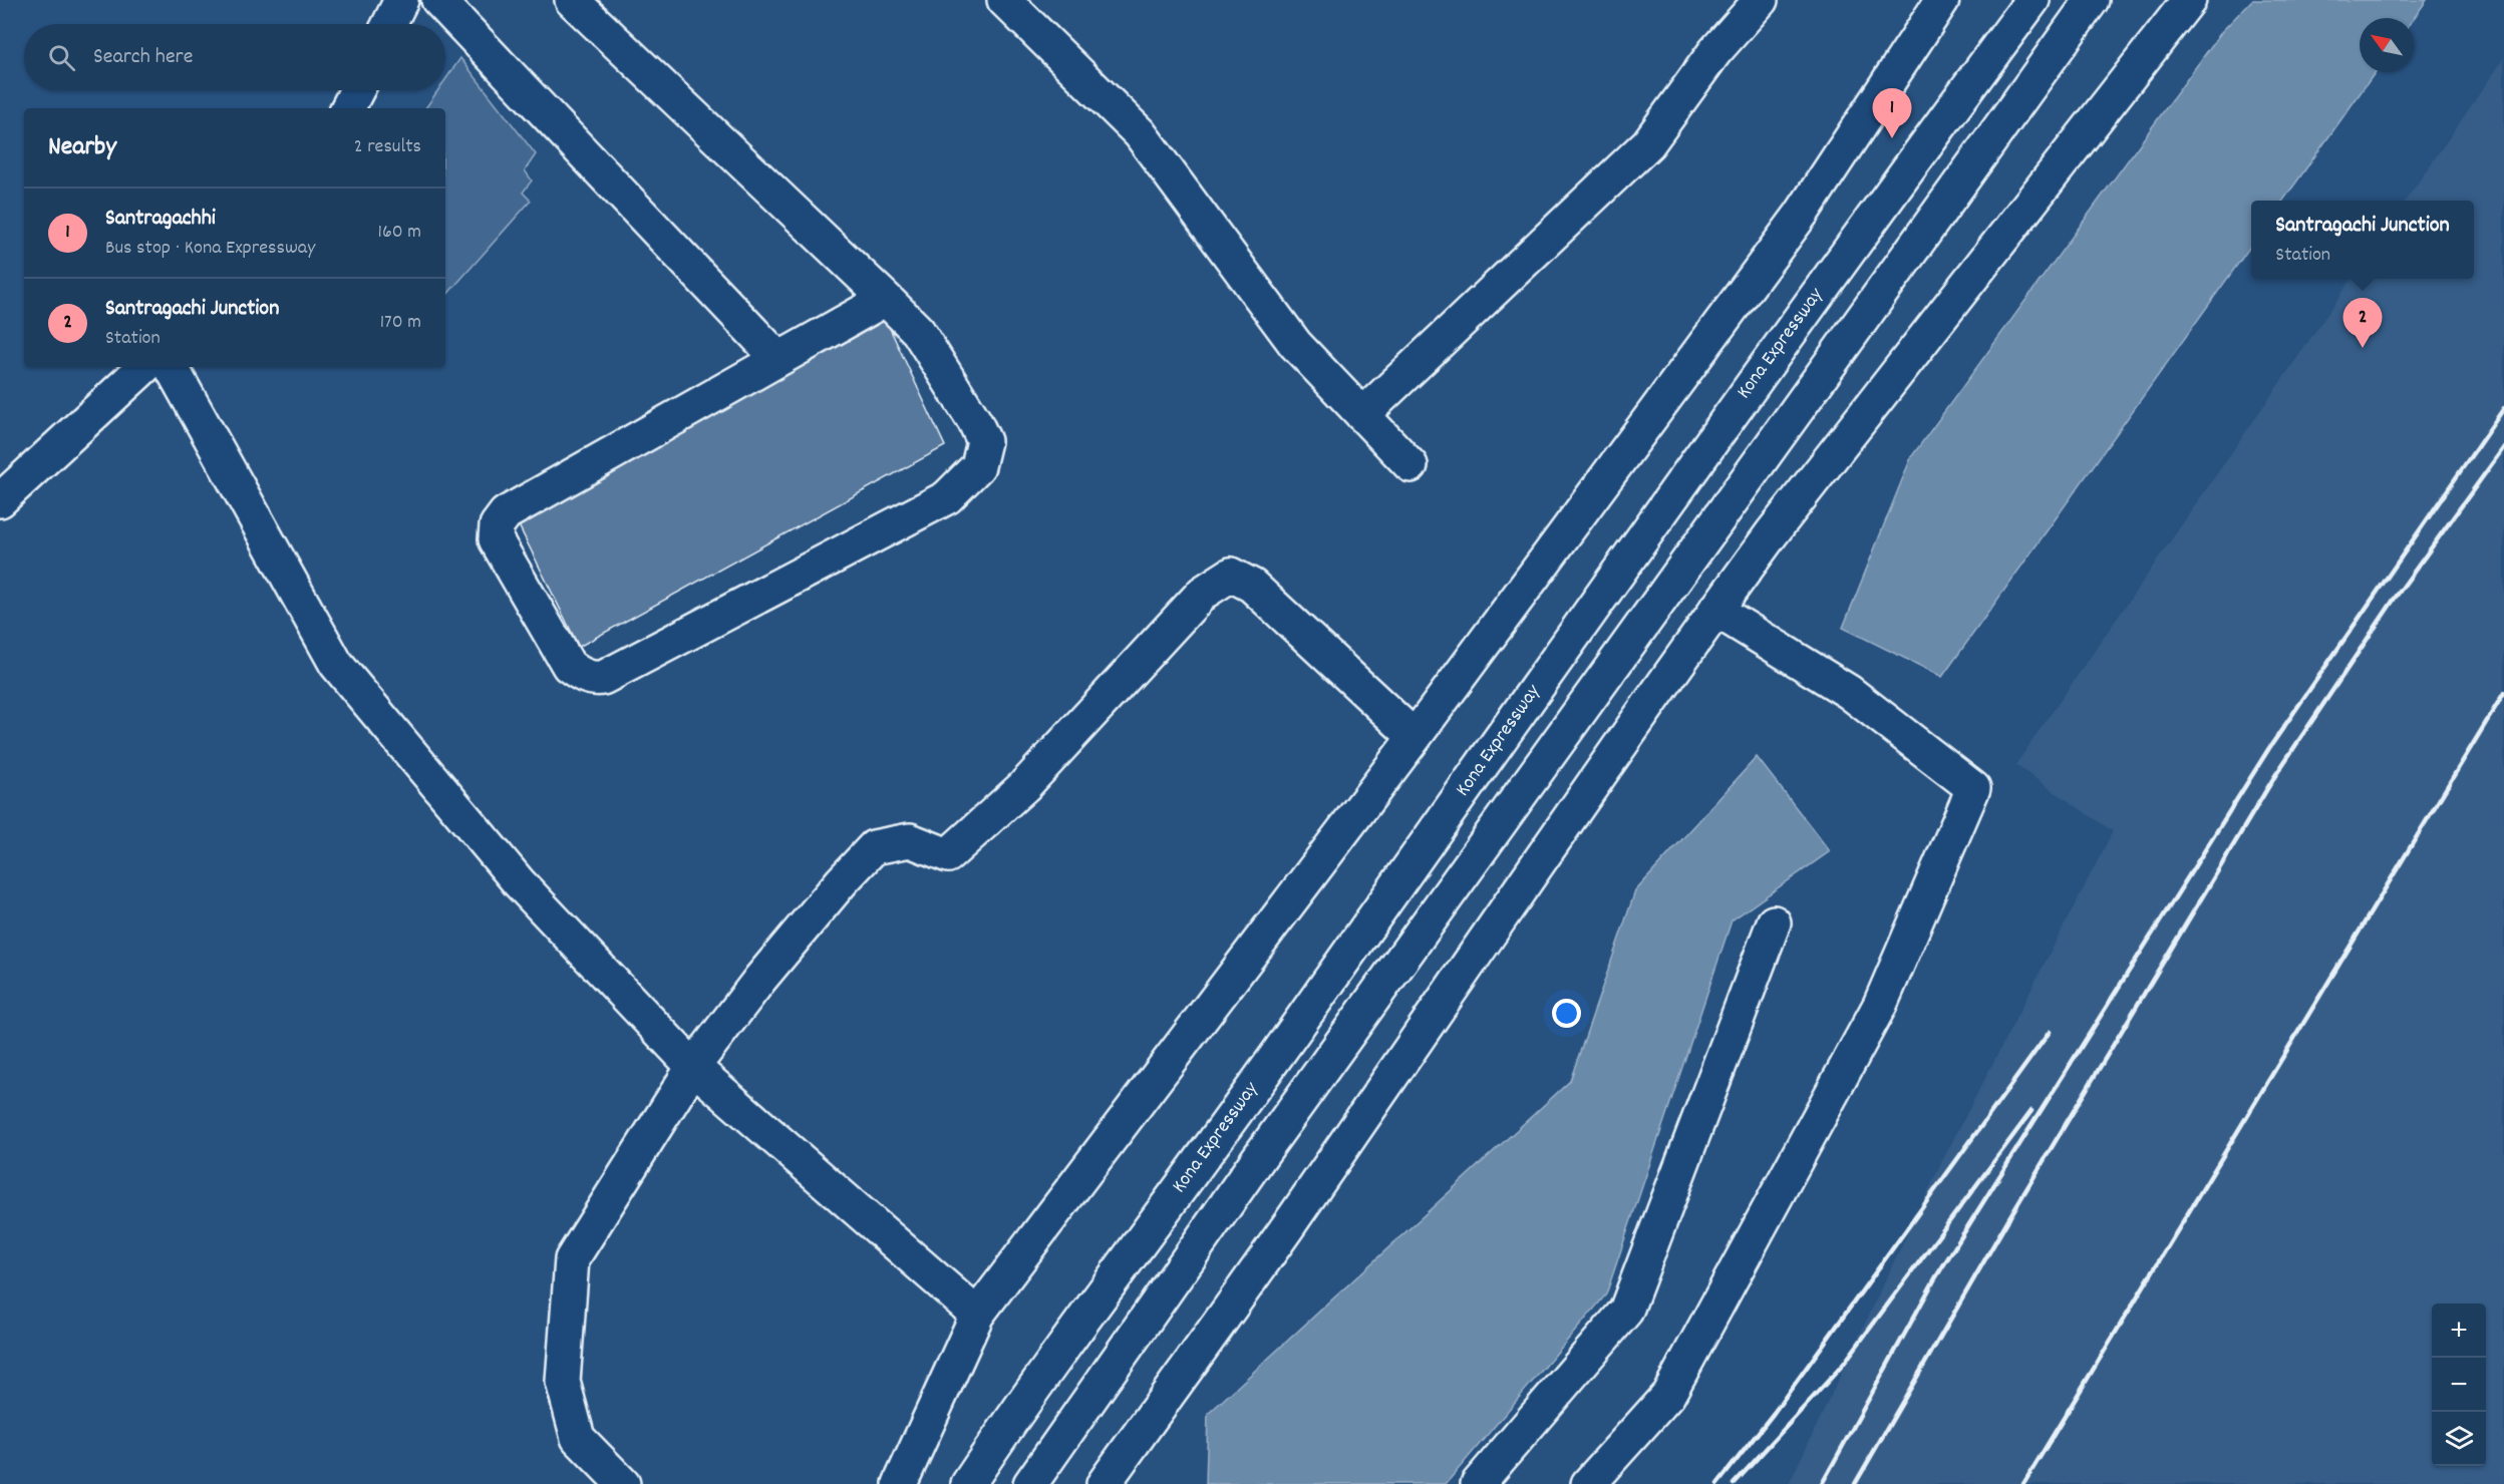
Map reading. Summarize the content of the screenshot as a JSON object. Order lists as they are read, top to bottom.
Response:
{
  "streets": {
    "main road": ["Kona Expressway"]
  },
  "north": "top left",
  "page": {
    "search": "Search here",
    "pins": ["1", "2"],
    "heading": ["Nearby", "2 results"],
    "list": [
      {
        "mark": "1",
        "name": "Santragachhi",
        "note": "Bus stop · Kona Expressway",
        "value": "160 m"
      },
      {
        "mark": "2",
        "name": "Santragachi Junction",
        "note": "Station",
        "value": "170 m"
      }
    ],
    "popup": ["Santragachi Junction", "Station"],
    "map_buttons": ["+", "−"]
  }
}
